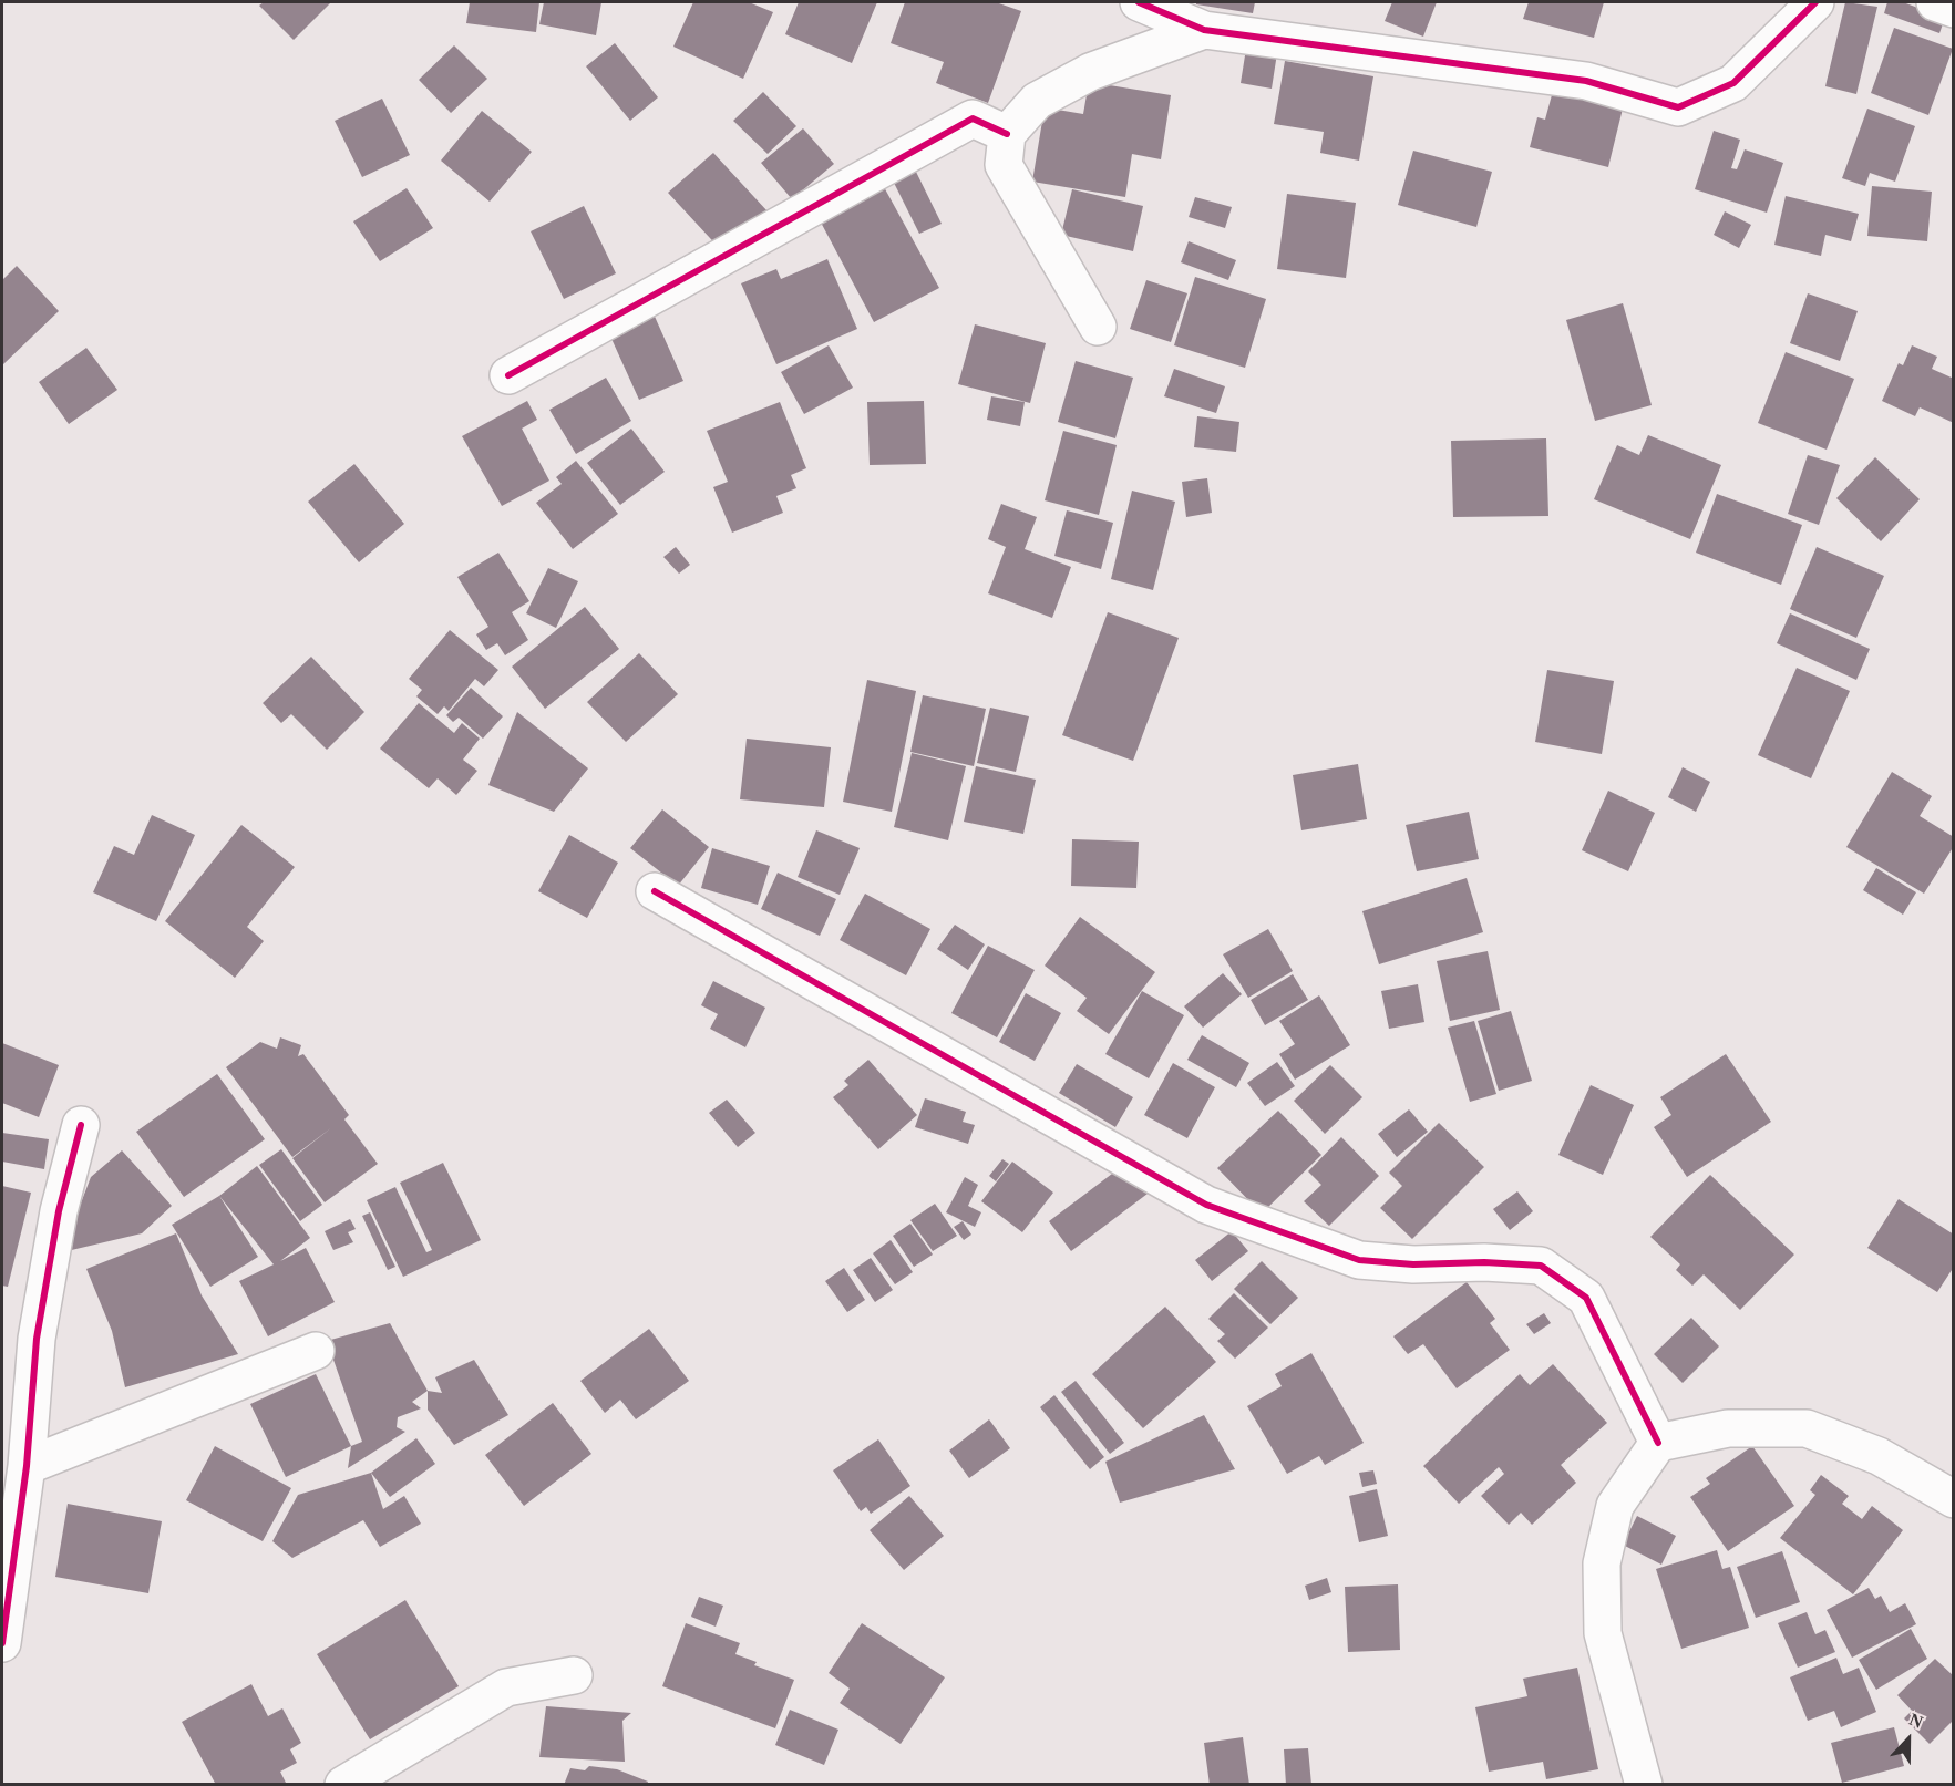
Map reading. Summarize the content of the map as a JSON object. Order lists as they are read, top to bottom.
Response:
{
  "north": "top"
}
